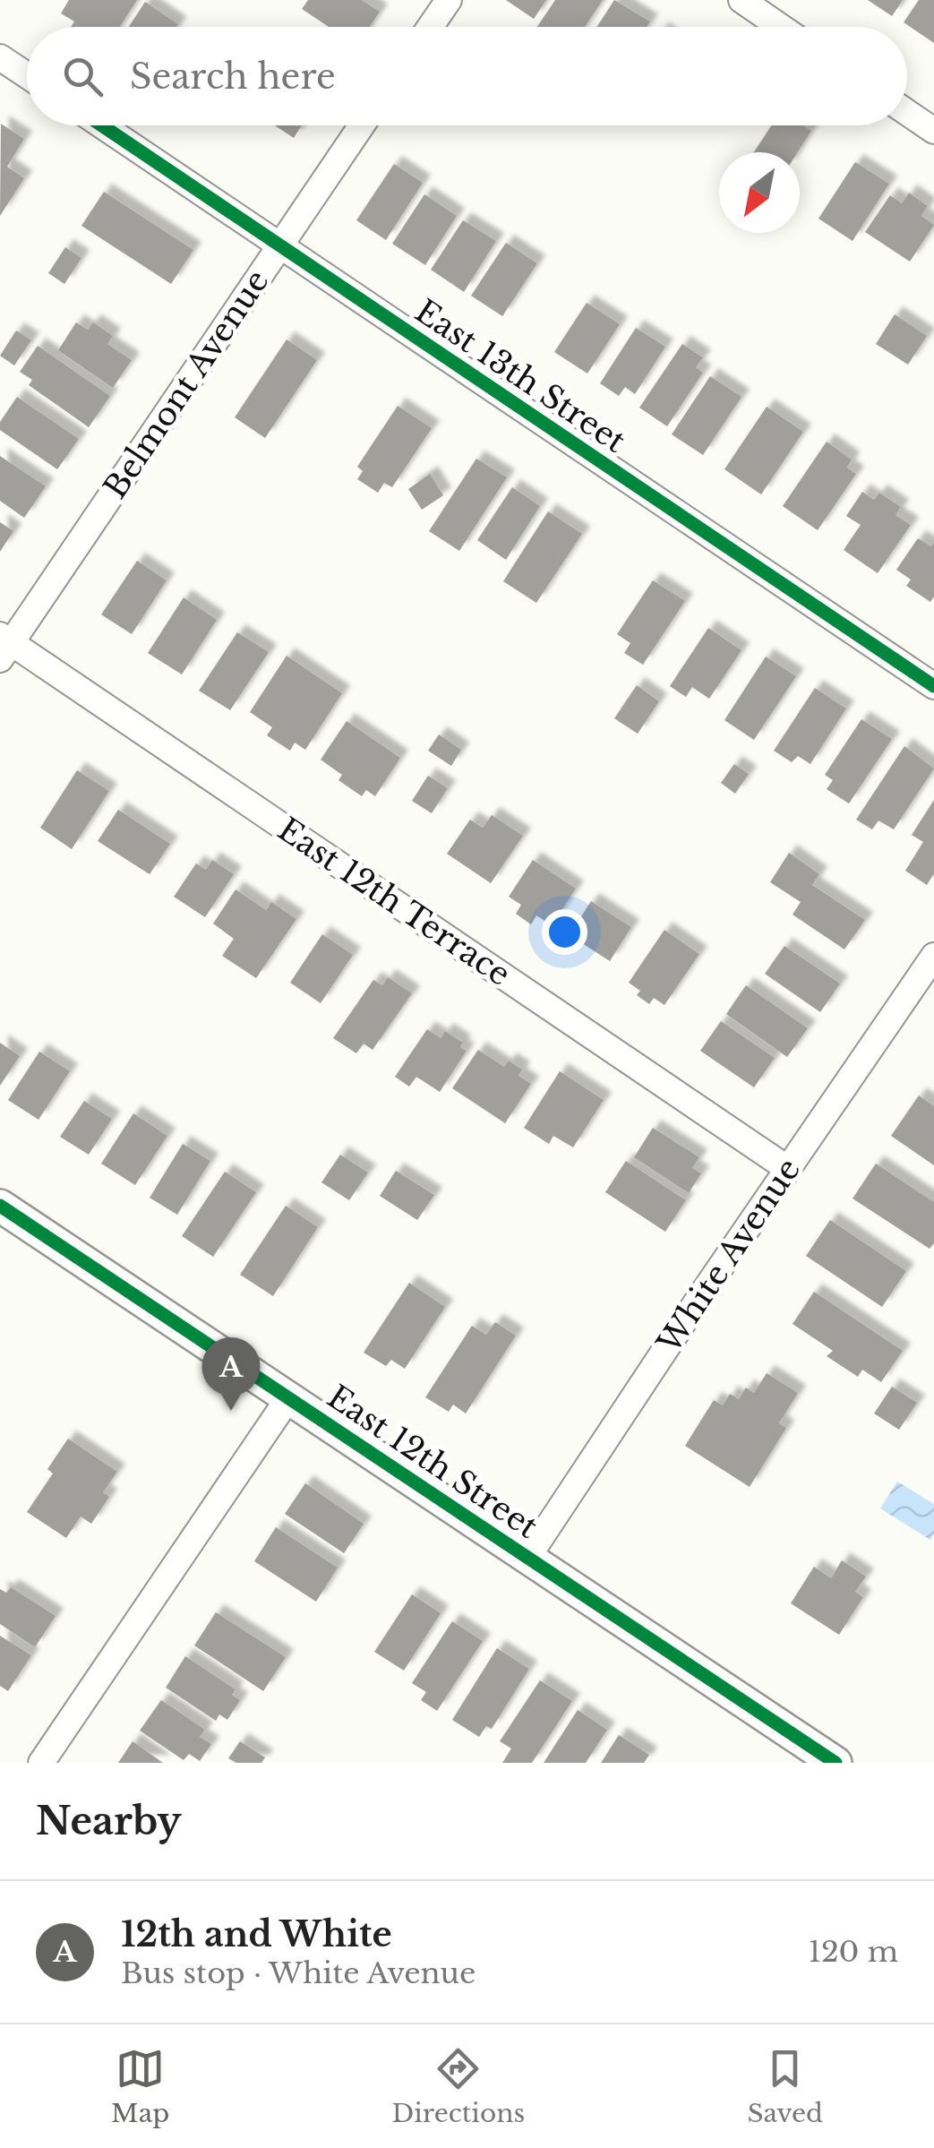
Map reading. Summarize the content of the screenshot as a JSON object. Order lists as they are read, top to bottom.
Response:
{
  "streets": {
    "street": [
      "East 13th Street",
      "Belmont Avenue",
      "East 12th Terrace",
      "White Avenue",
      "East 12th Street"
    ]
  },
  "crossings": [
    ["East 13th Street", "Belmont Avenue"],
    ["Belmont Avenue", "East 12th Terrace"],
    ["East 12th Terrace", "White Avenue"],
    ["White Avenue", "East 12th Street"]
  ],
  "north": "bottom left",
  "page": {
    "search": "Search here",
    "pins": "A",
    "heading": "Nearby",
    "list": [
      {
        "mark": "A",
        "name": "12th and White",
        "note": "Bus stop · White Avenue",
        "value": "120 m"
      }
    ],
    "nav": ["Map", "Directions", "Saved"]
  }
}
